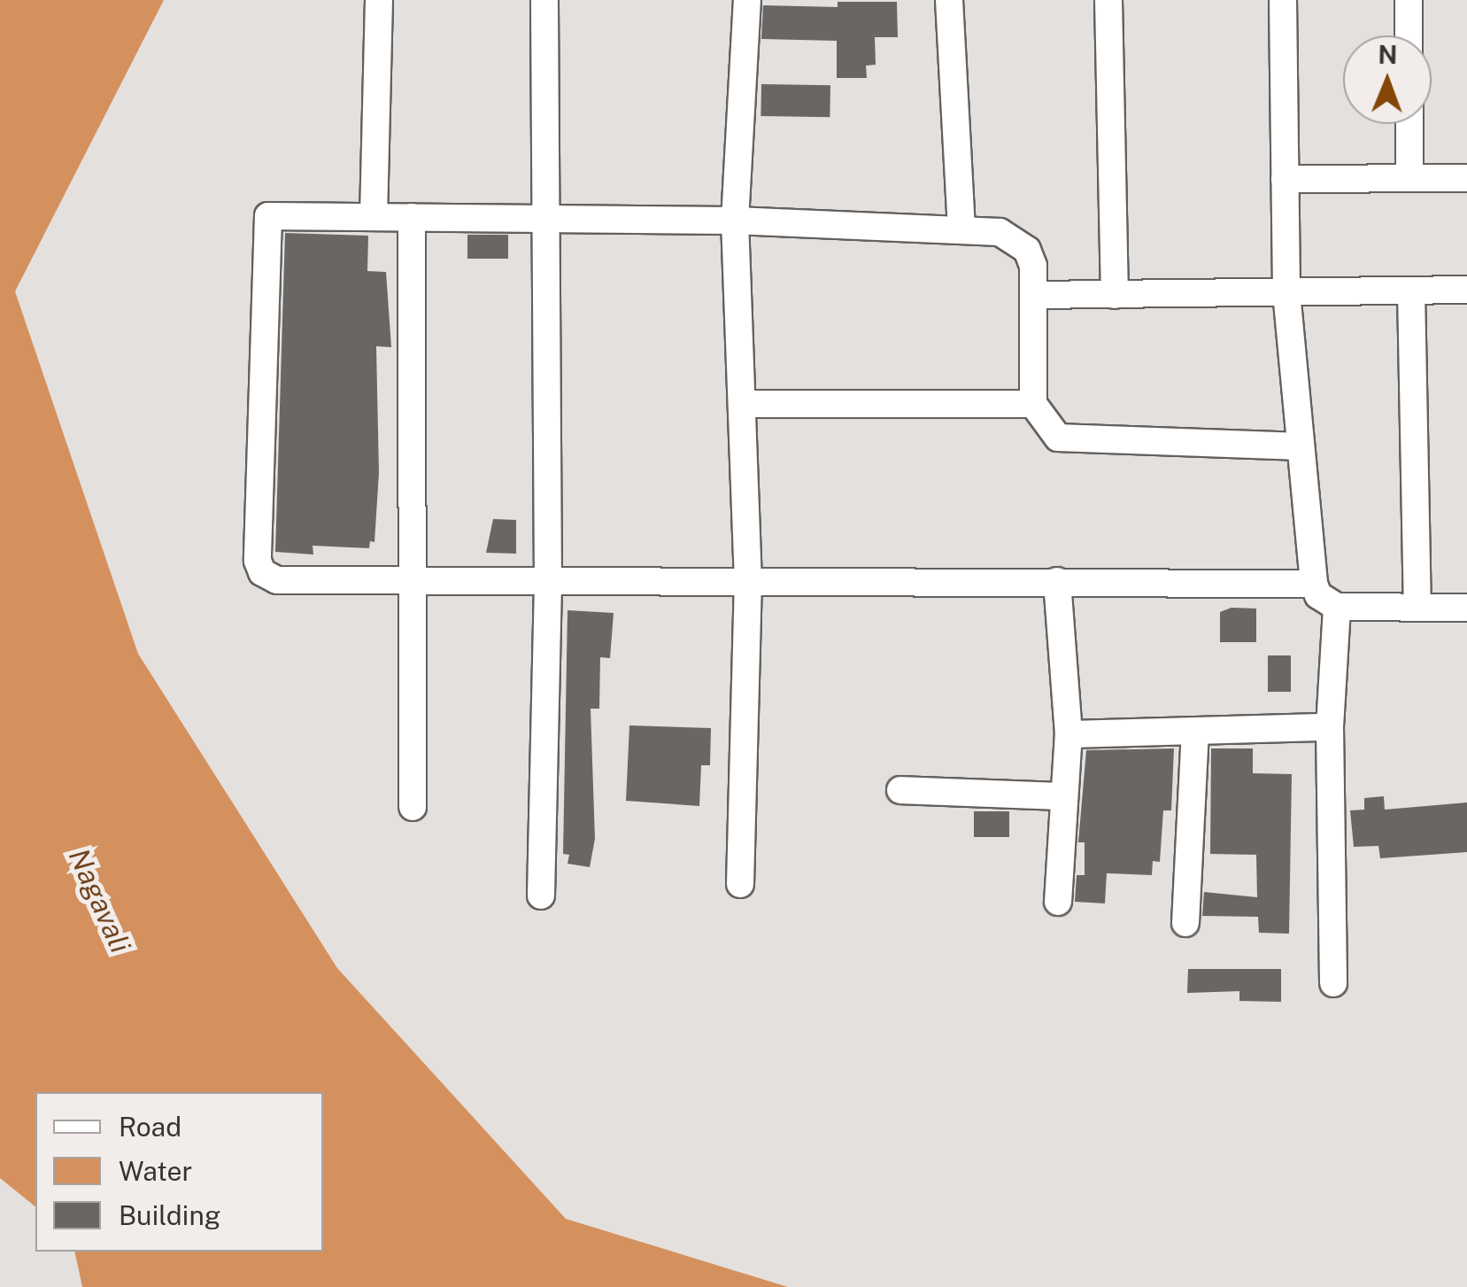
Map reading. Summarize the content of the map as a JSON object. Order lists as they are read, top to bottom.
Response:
{
  "water": ["Nagavali"],
  "legend": ["Road", "Water", "Building"],
  "north": "top"
}
